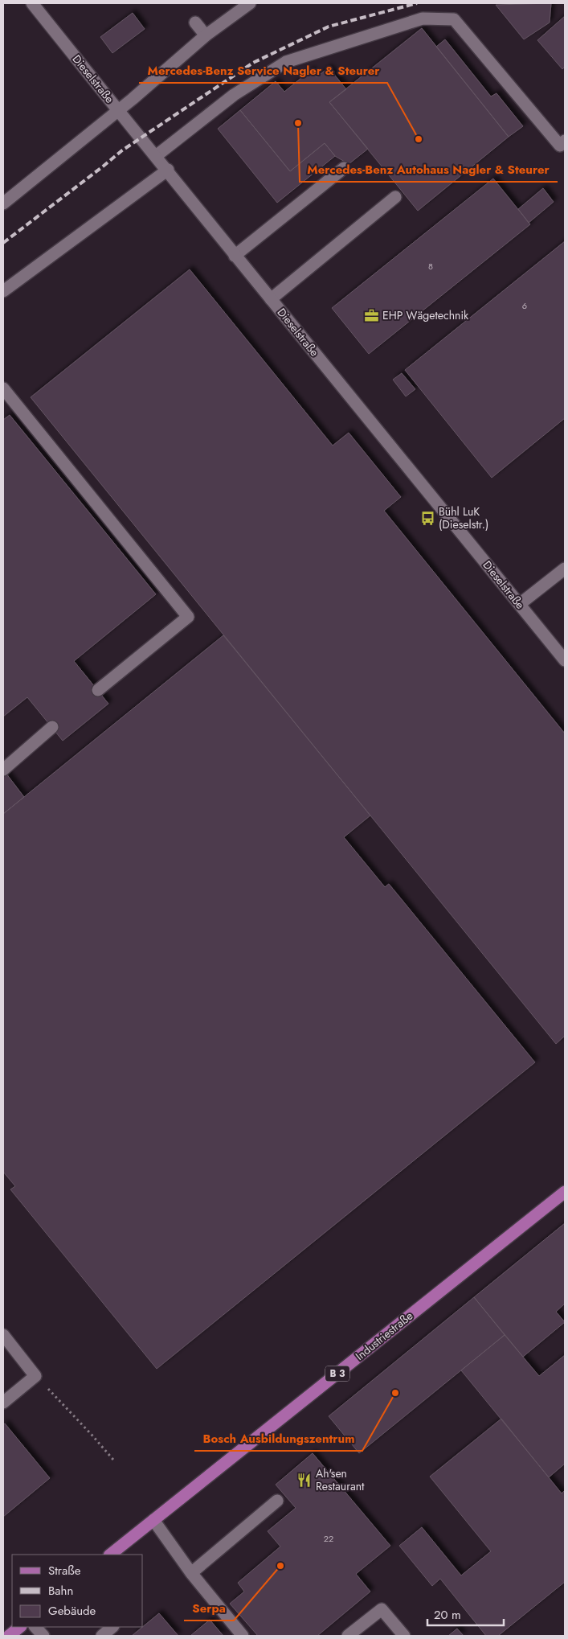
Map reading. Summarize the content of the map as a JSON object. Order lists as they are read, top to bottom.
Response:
{
  "streets": {
    "main road": ["Industriestraße", "B 3"],
    "street": ["Dieselstraße"]
  },
  "places": {
    "other": [
      "Mercedes-Benz Autohaus Nagler & Steurer",
      "Mercedes-Benz Service Nagler & Steurer",
      "Bosch Ausbildungszentrum",
      "Serpa"
    ],
    "office": ["EHP Wägetechnik"],
    "bus stop": ["Bühl LuK (Dieselstr.)"],
    "restaurant": ["Ah'sen Restaurant"]
  },
  "house_numbers": ["8", "6", "22"],
  "legend": ["Straße", "Bahn", "Gebäude"],
  "scale_bar": "20 m"
}
